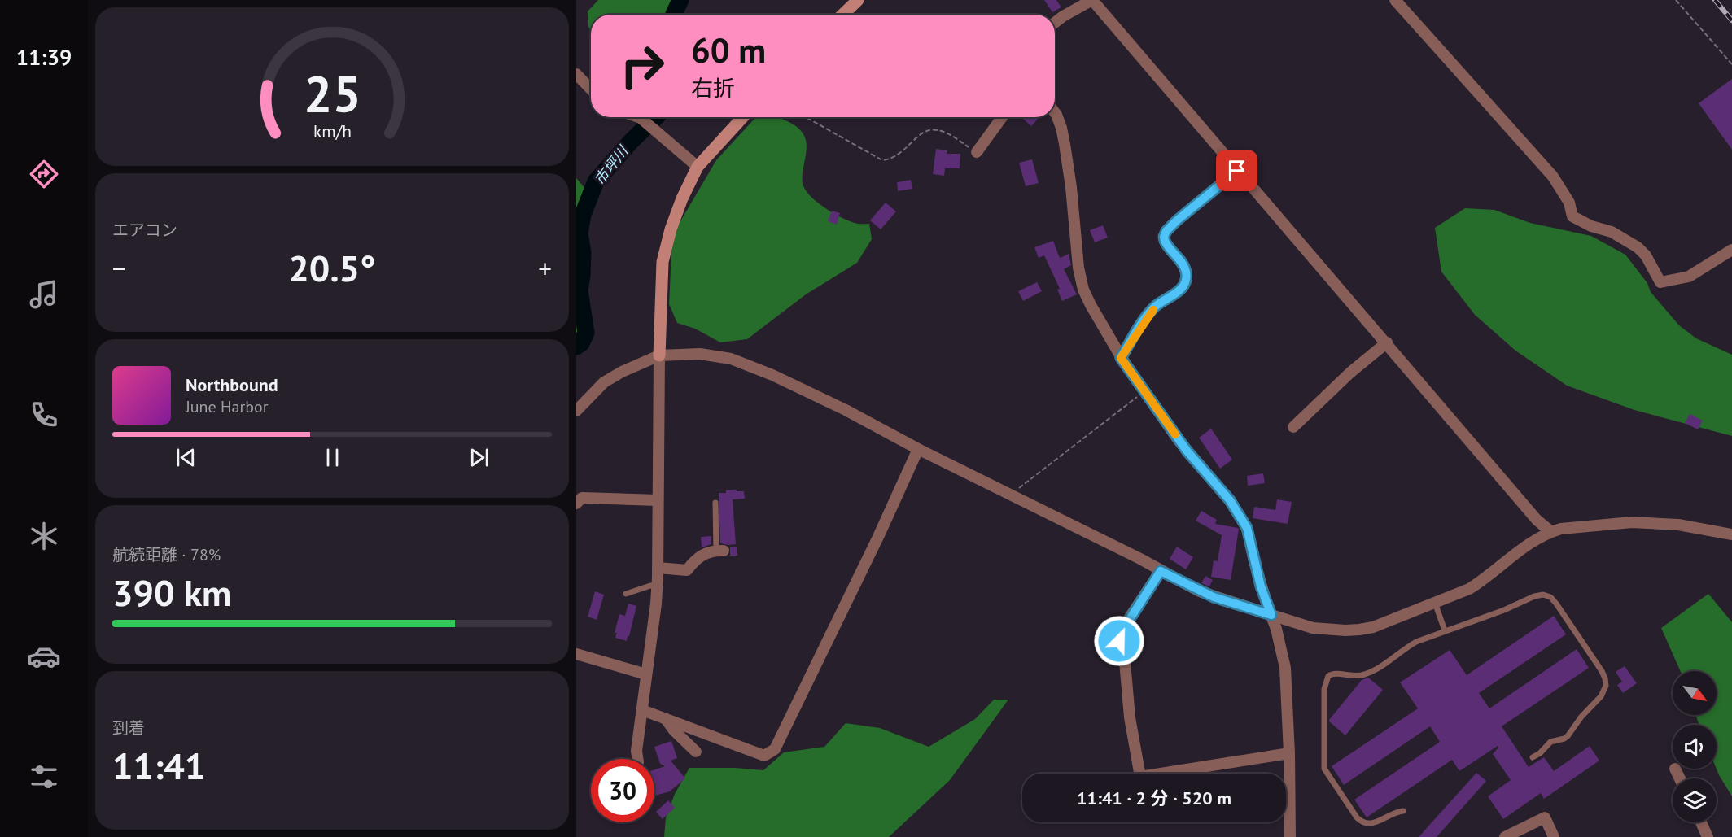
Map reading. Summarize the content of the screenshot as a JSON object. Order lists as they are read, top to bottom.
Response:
{
  "water": ["市坪川"],
  "north": "bottom right",
  "page": {
    "tabs": "11:39",
    "turn": ["60 m", "右折"],
    "tile": [
      "エアコン",
      ["航続距離 · 78%", "390 km"],
      ["到着", "11:41"]
    ],
    "heat": ["−", "20.5°", "+"],
    "song": ["Northbound", "June Harbor"],
    "limit": "30",
    "trip": "11:41 · 2 分 · 520 m",
    "gauge": ["25", "km/h"]
  }
}
